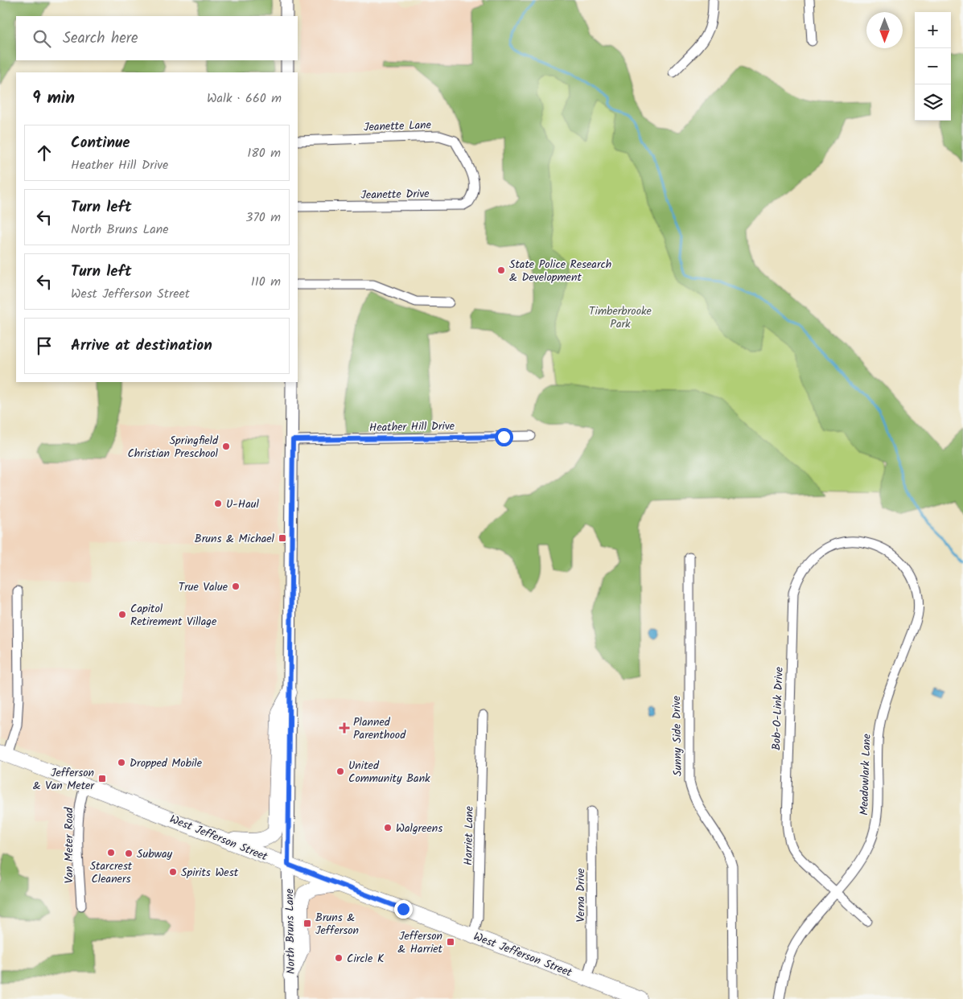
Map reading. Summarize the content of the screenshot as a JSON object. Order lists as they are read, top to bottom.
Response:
{
  "streets": {
    "main road": ["West Jefferson Street", "North Bruns Lane"],
    "street": [
      "Jeanette Lane",
      "Jeanette Drive",
      "Heather Hill Drive",
      "Bob-O-Link Drive",
      "Sunny Side Drive",
      "Meadowlark Lane",
      "Harriet Lane",
      "Van Meter Road",
      "Verna Drive"
    ]
  },
  "crossings": [
    ["Jeanette Lane", "Jeanette Drive"],
    ["Heather Hill Drive", "North Bruns Lane"],
    ["Bob-O-Link Drive", "Meadowlark Lane"],
    ["Harriet Lane", "West Jefferson Street"],
    ["West Jefferson Street", "Van Meter Road"],
    ["West Jefferson Street", "Verna Drive"],
    ["West Jefferson Street", "North Bruns Lane"]
  ],
  "parks": ["Timberbrooke Park"],
  "places": {
    "other": [
      "State Police Research & Development",
      "Springfield Christian Preschool",
      "U-Haul",
      "True Value",
      "Capitol Retirement Village",
      "Dropped Mobile",
      "United Community Bank",
      "Walgreens",
      "Starcrest Cleaners",
      "Subway",
      "Spirits West",
      "Circle K"
    ],
    "transit": [
      "Bruns & Michael",
      "Jefferson & Van Meter",
      "Bruns & Jefferson",
      "Jefferson & Harriet"
    ],
    "health": ["Planned Parenthood"]
  },
  "north": "bottom",
  "page": {
    "map_buttons": ["+", "−"],
    "search": "Search here",
    "heading": ["9 min", "Walk · 660 m"],
    "list": [
      ["Continue", "Heather Hill Drive", "180 m"],
      ["Turn left", "North Bruns Lane", "370 m"],
      ["Turn left", "West Jefferson Street", "110 m"],
      "Arrive at destination"
    ]
  }
}
